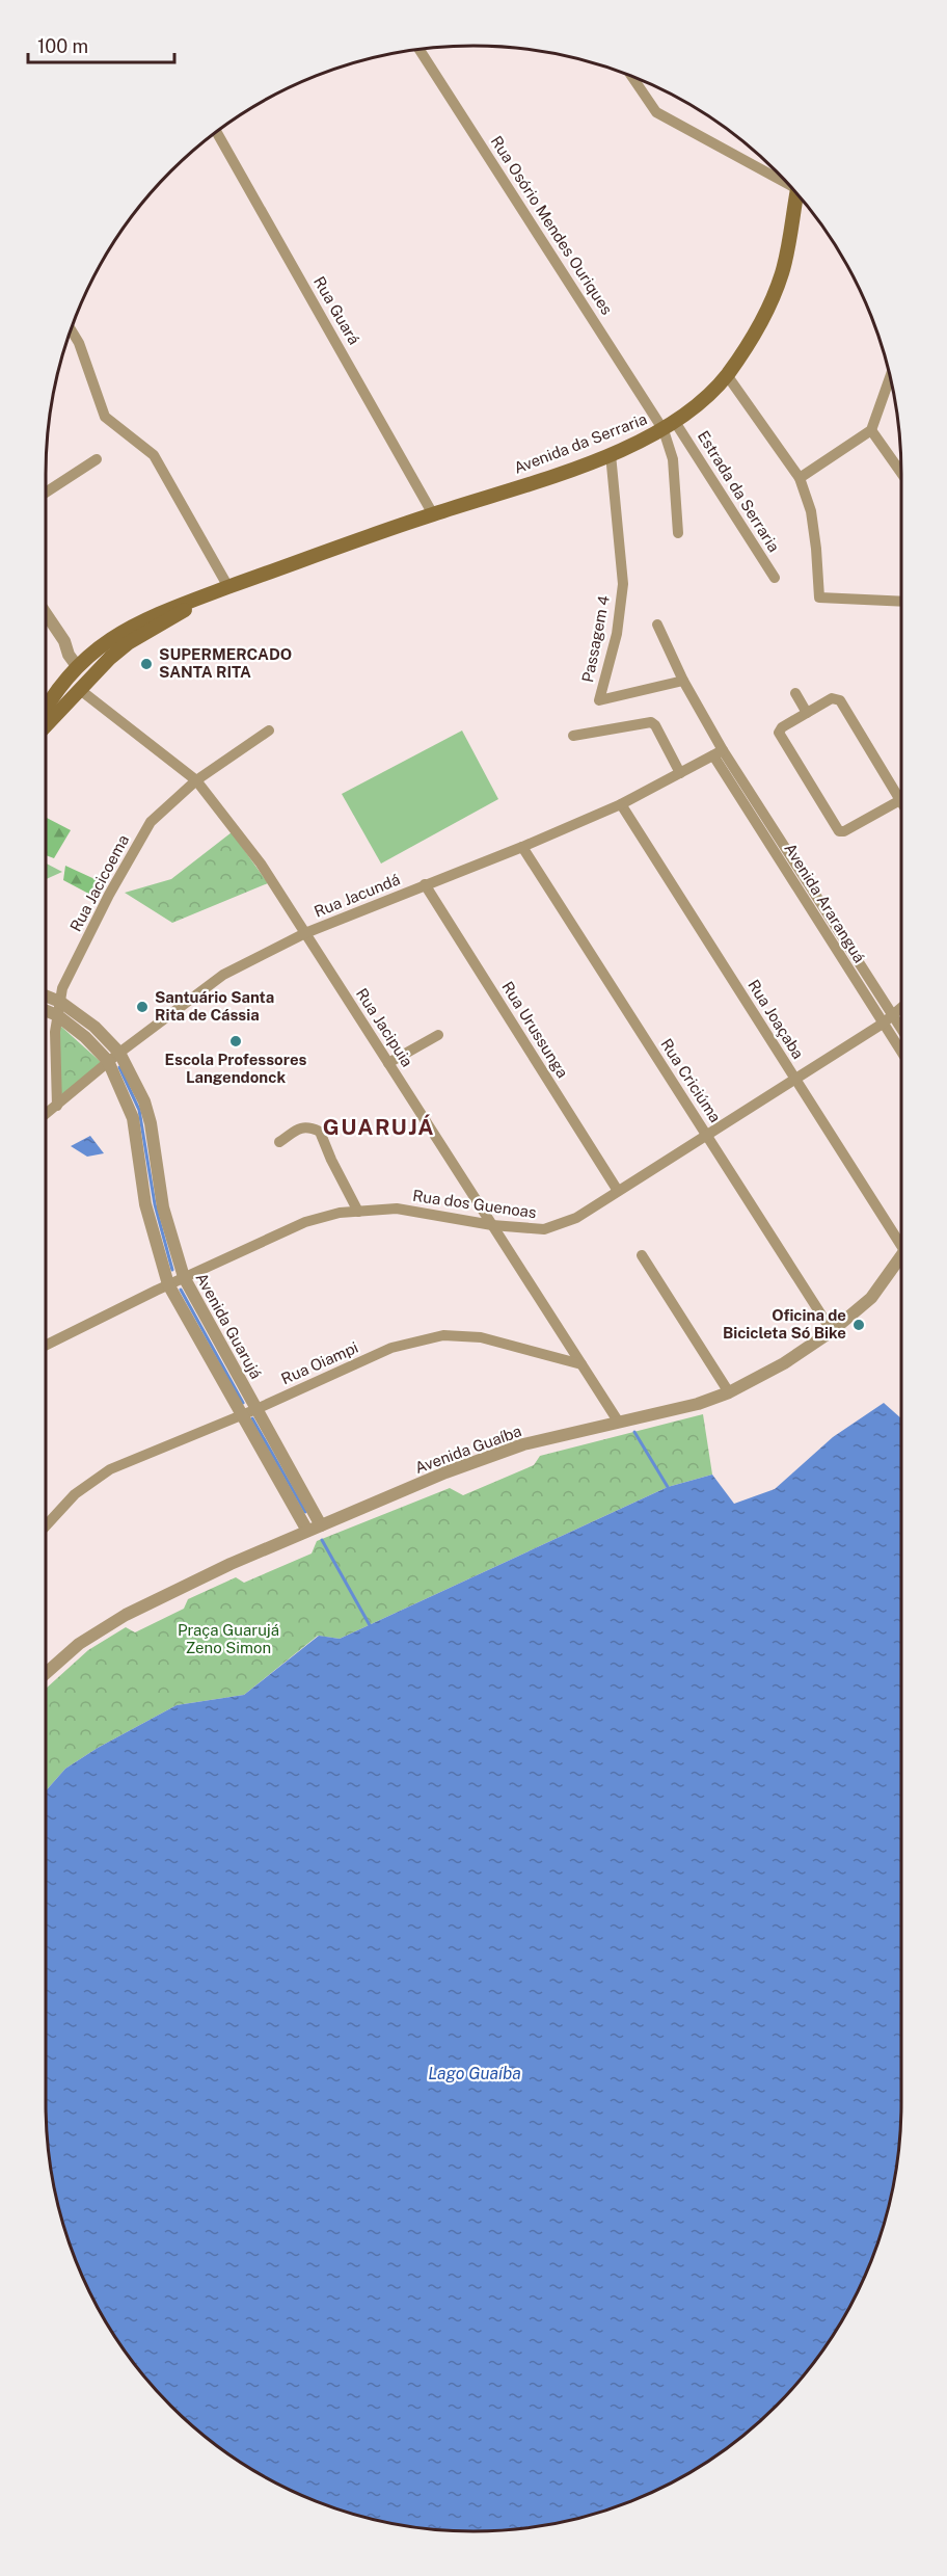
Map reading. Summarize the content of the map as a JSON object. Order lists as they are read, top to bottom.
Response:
{
  "streets": {
    "main road": ["Avenida da Serraria"],
    "street": [
      "Rua Osório Mendes Ouriques",
      "Rua Guará",
      "Estrada da Serraria",
      "Passagem 4",
      "Rua Jacicoema",
      "Rua Jacundá",
      "Avenida Araranguá",
      "Rua Joaçaba",
      "Rua Jacipuia",
      "Rua Urussunga",
      "Rua Criciúma",
      "Rua dos Guenoas",
      "Avenida Guarujá",
      "Rua Oiampi",
      "Avenida Guaíba"
    ]
  },
  "crossings": [
    ["Rua Osório Mendes Ouriques", "Avenida da Serraria"],
    ["Rua Osório Mendes Ouriques", "Estrada da Serraria"],
    ["Rua Guará", "Avenida da Serraria"],
    ["Avenida da Serraria", "Estrada da Serraria"],
    ["Avenida da Serraria", "Passagem 4"],
    ["Avenida da Serraria", "Rua Jacipuia"],
    ["Rua Jacicoema", "Rua Jacundá"],
    ["Rua Jacicoema", "Rua Jacipuia"],
    ["Rua Jacicoema", "Avenida Guarujá"],
    ["Rua Jacundá", "Avenida Araranguá"],
    ["Rua Jacundá", "Rua Joaçaba"],
    ["Rua Jacundá", "Rua Jacipuia"],
    ["Rua Jacundá", "Rua Urussunga"],
    ["Rua Jacundá", "Rua Criciúma"],
    ["Rua Jacundá", "Avenida Guarujá"],
    ["Avenida Araranguá", "Rua dos Guenoas"],
    ["Rua Joaçaba", "Rua dos Guenoas"],
    ["Rua Jacipuia", "Rua dos Guenoas"],
    ["Rua Jacipuia", "Rua Oiampi"],
    ["Rua Jacipuia", "Avenida Guaíba"],
    ["Rua Urussunga", "Rua dos Guenoas"],
    ["Rua Criciúma", "Rua dos Guenoas"],
    ["Rua Criciúma", "Avenida Guaíba"],
    ["Rua dos Guenoas", "Avenida Guarujá"],
    ["Avenida Guarujá", "Rua Oiampi"],
    ["Avenida Guarujá", "Avenida Guaíba"]
  ],
  "districts": ["GUARUJÁ"],
  "water": ["Lago Guaíba"],
  "parks": ["Praça Guarujá Zeno Simon"],
  "places": [
    "SUPERMERCADO SANTA RITA",
    "Santuário Santa Rita de Cássia",
    "Escola Professores Langendonck",
    "Oficina de Bicicleta Só Bike"
  ],
  "scale_bar": "100 m"
}
